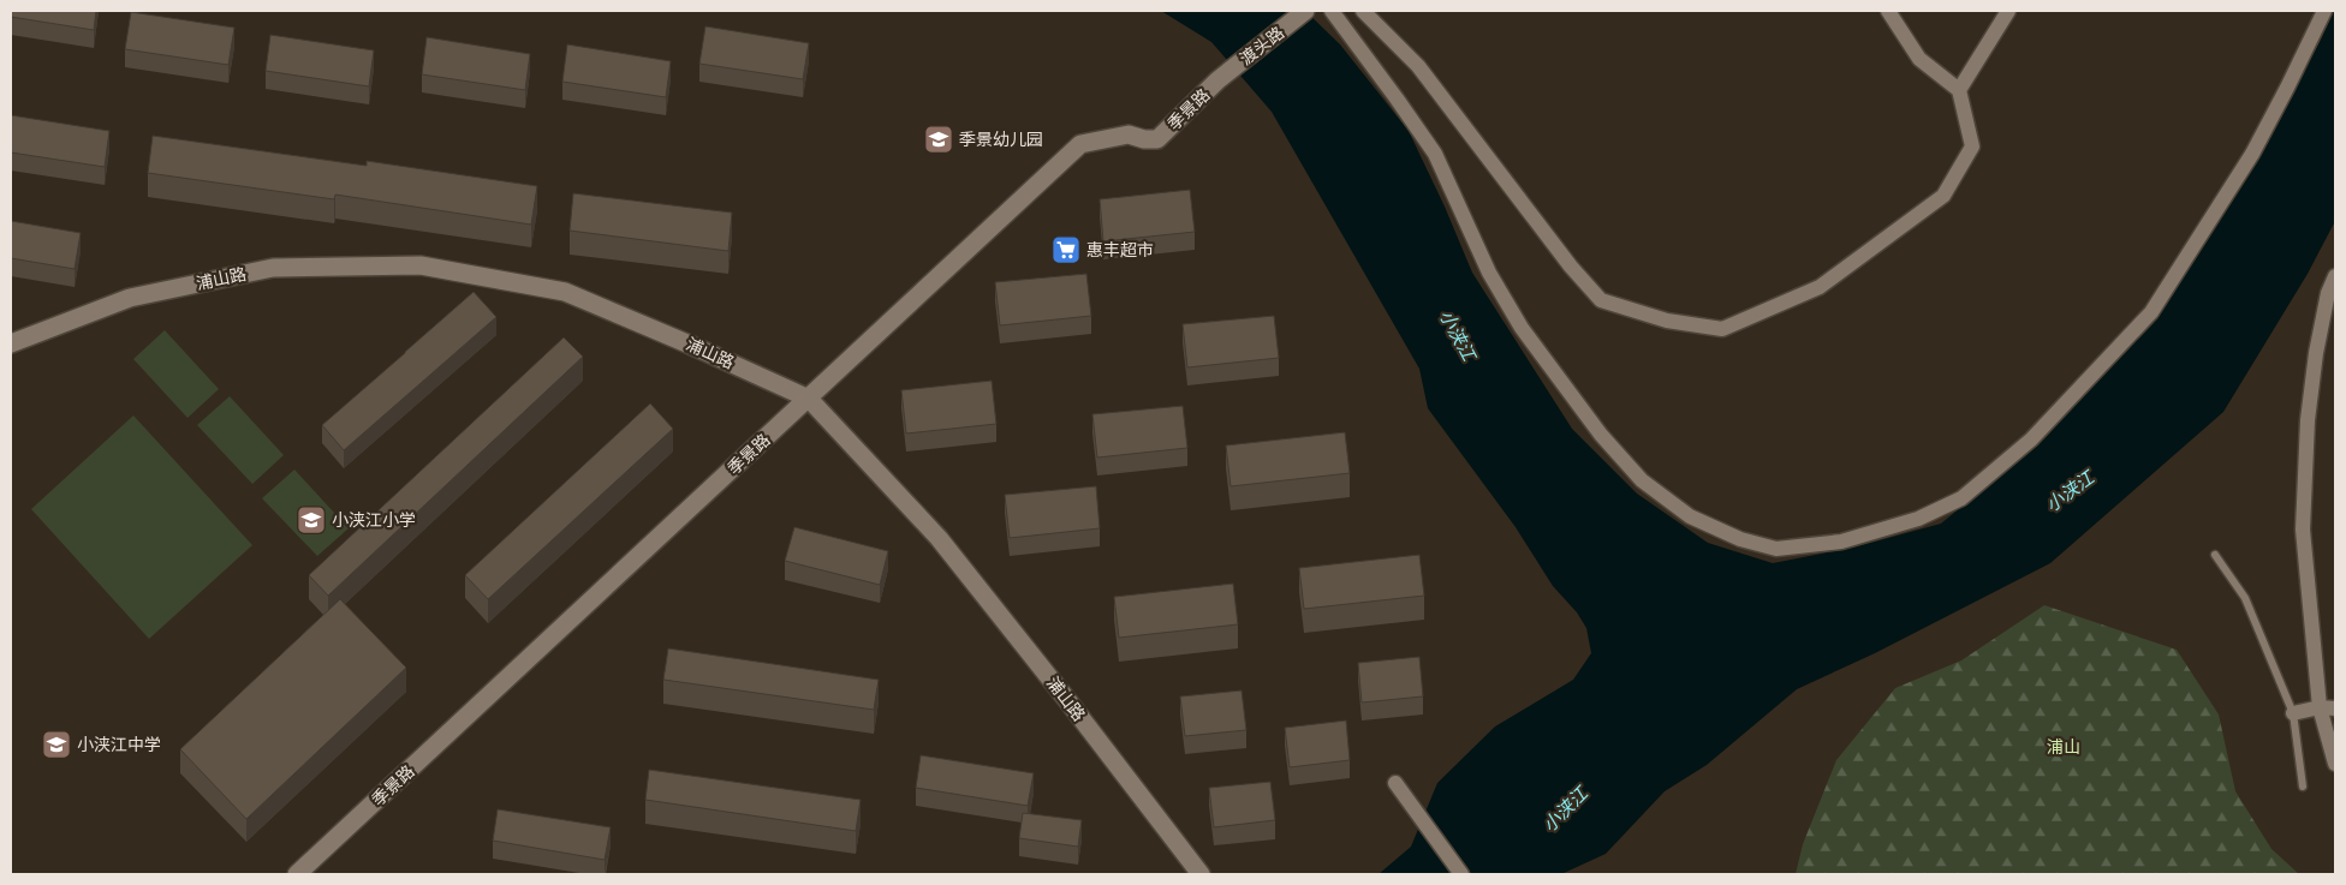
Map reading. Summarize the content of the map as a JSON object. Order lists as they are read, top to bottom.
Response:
{
  "streets": {
    "street": ["渡头路", "季景路", "浦山路"]
  },
  "crossings": [
    ["渡头路", "季景路"],
    ["季景路", "浦山路"]
  ],
  "water": ["小浃江"],
  "parks": ["浦山"],
  "places": {
    "school or university": ["季景幼儿园", "小浃江小学", "小浃江中学"],
    "supermarket": ["惠丰超市"]
  }
}
